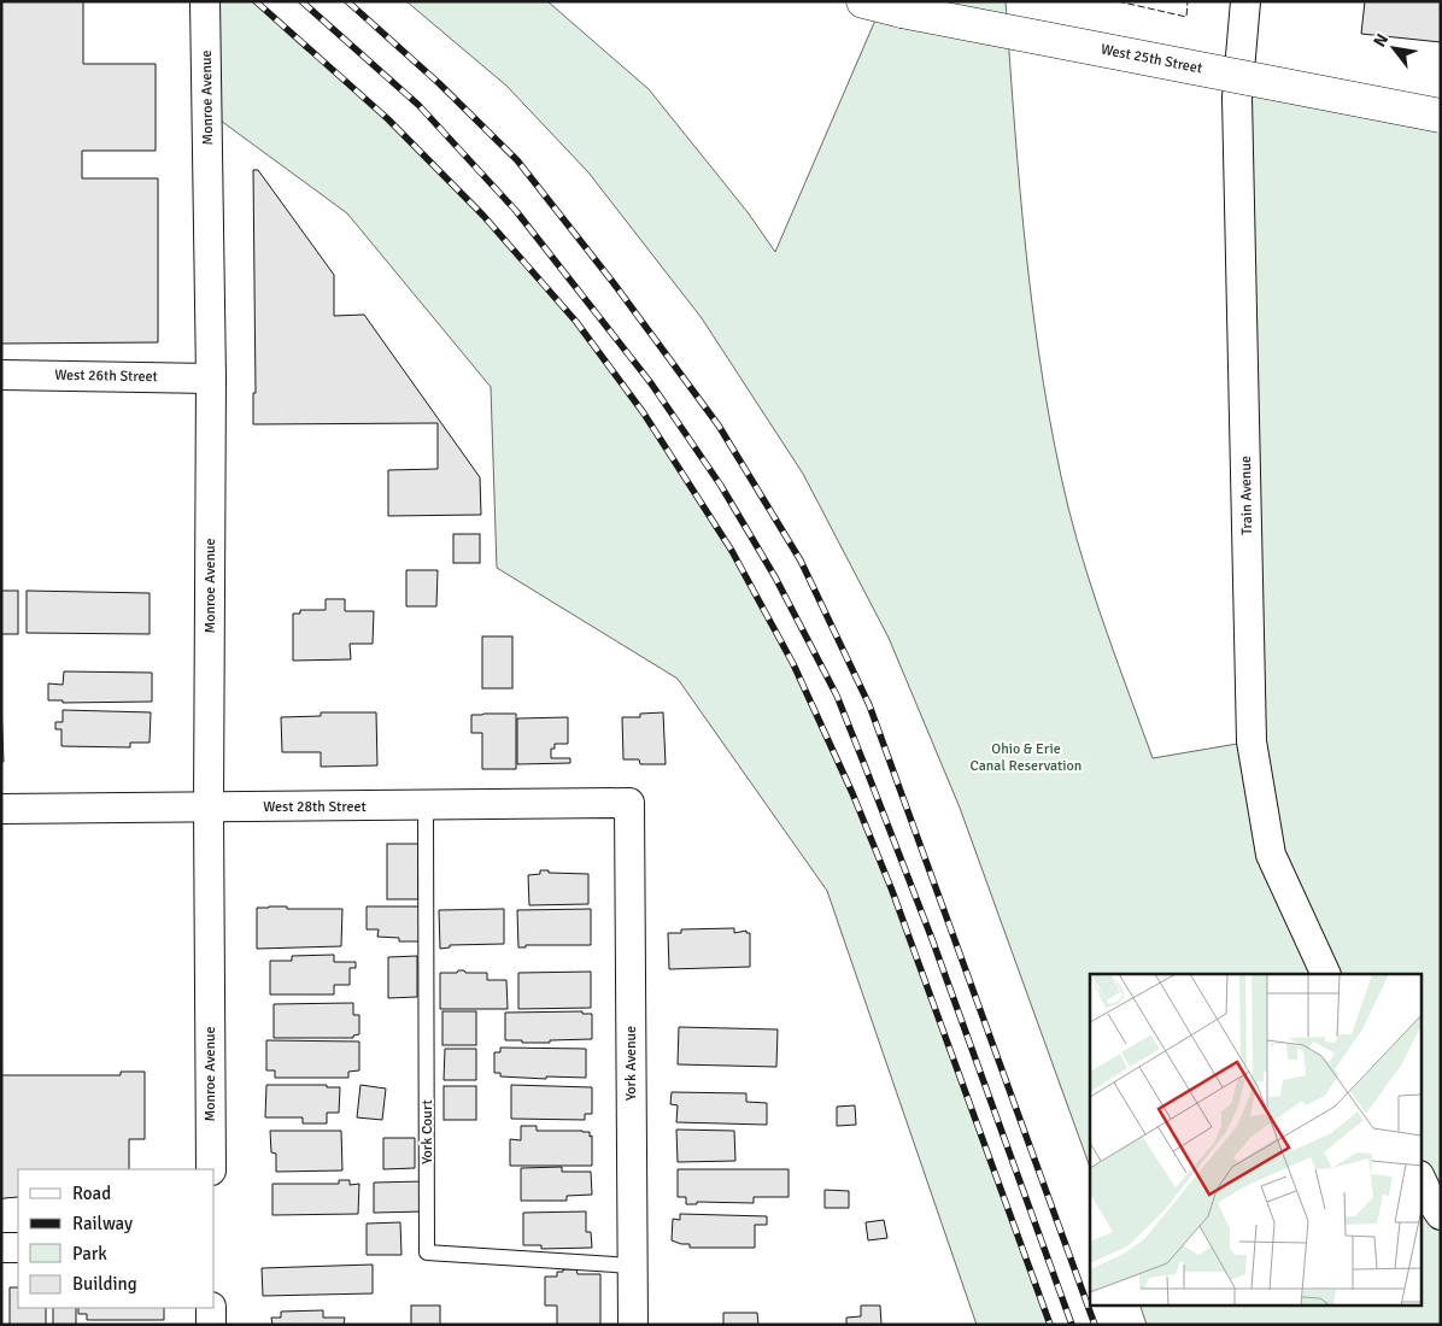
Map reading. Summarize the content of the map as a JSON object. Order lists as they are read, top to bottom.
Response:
{
  "streets": {
    "main road": ["West 25th Street"],
    "street": [
      "Monroe Avenue",
      "West 26th Street",
      "Train Avenue",
      "West 28th Street",
      "York Avenue"
    ],
    "lane": ["York Court"]
  },
  "crossings": [
    ["Monroe Avenue", "West 26th Street"],
    ["Monroe Avenue", "West 28th Street"],
    ["West 28th Street", "York Avenue"],
    ["West 28th Street", "York Court"],
    ["York Avenue", "York Court"]
  ],
  "parks": ["Ohio & Erie Canal Reservation"],
  "legend": [
    "Road",
    "Railway",
    "Park",
    "Building"
  ],
  "north": "top left"
}
